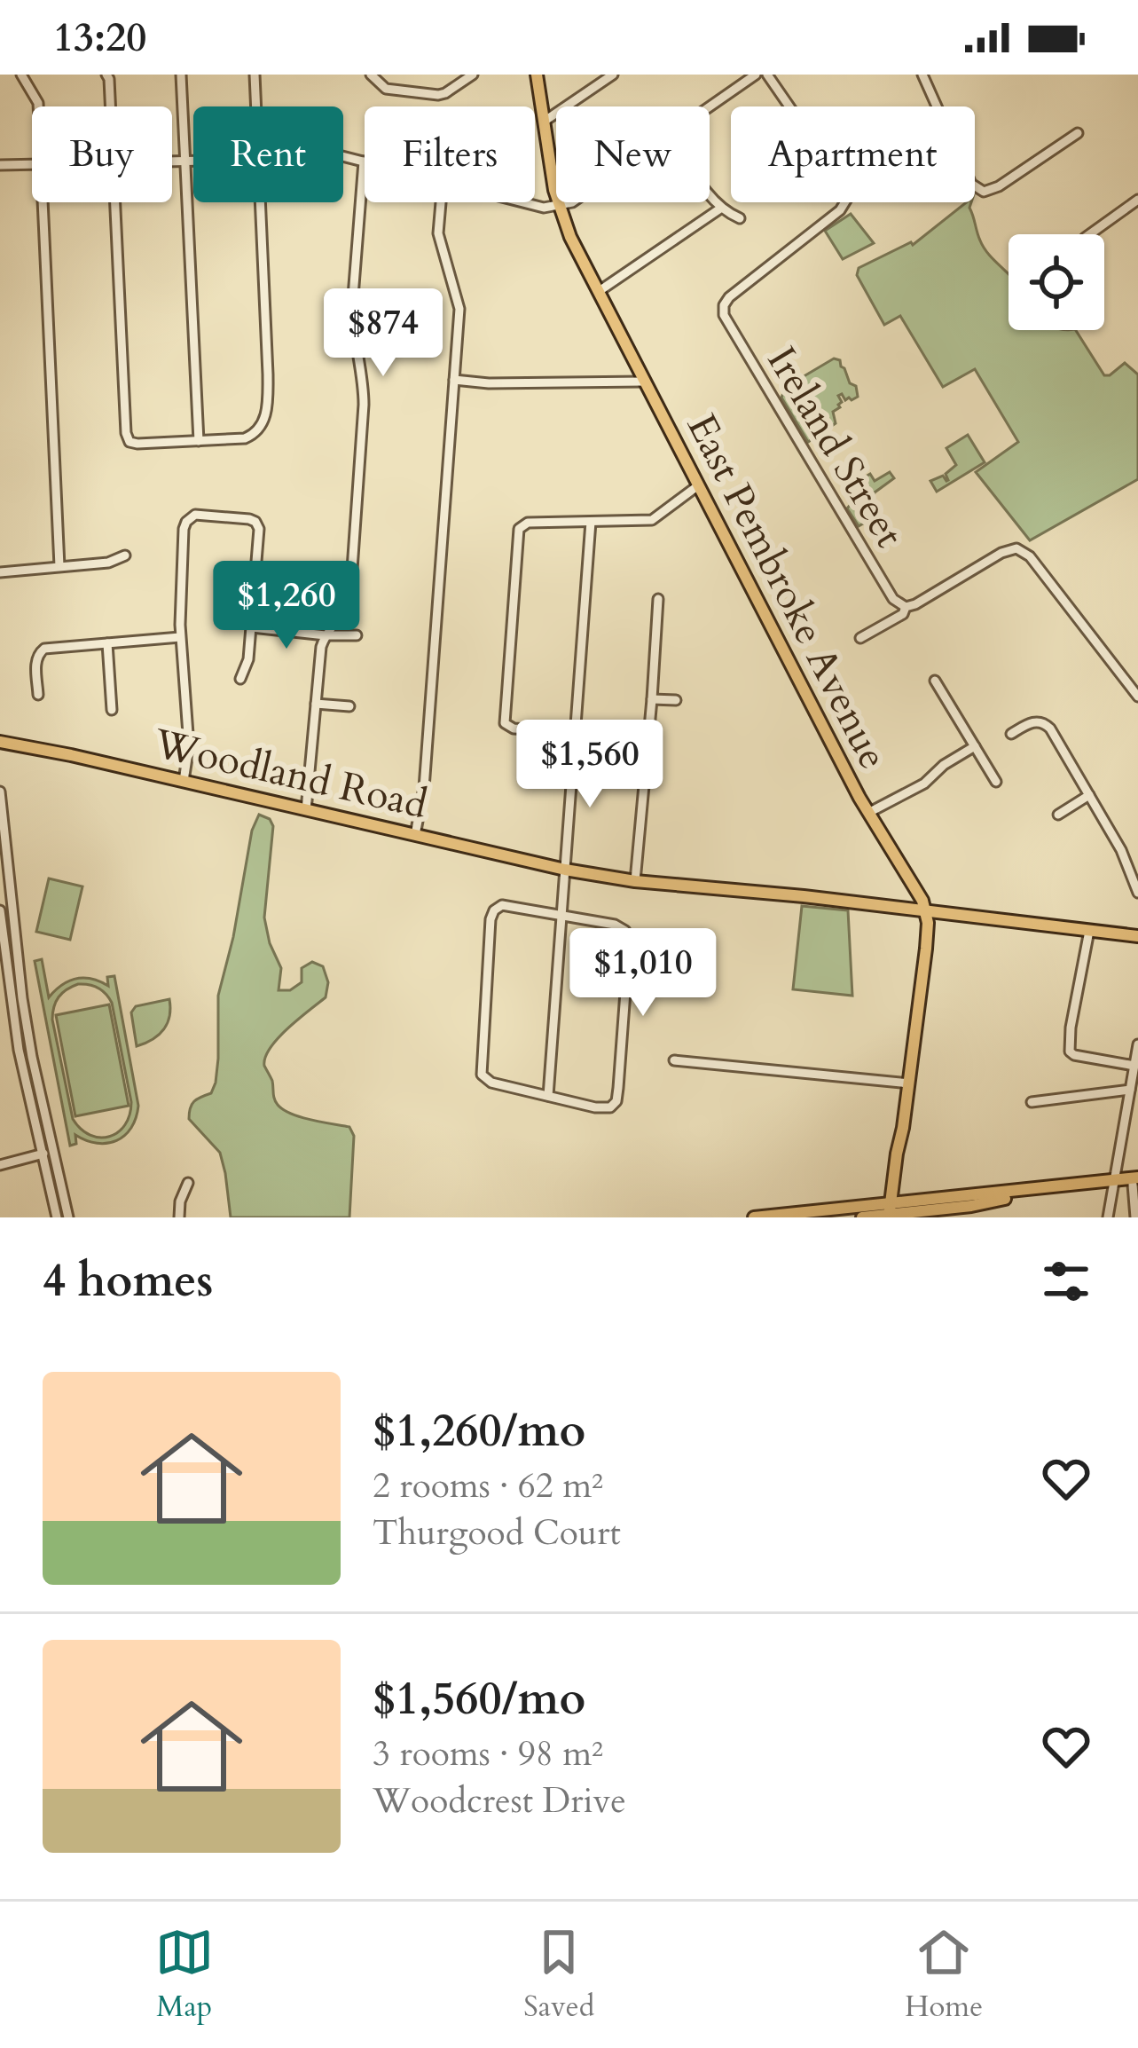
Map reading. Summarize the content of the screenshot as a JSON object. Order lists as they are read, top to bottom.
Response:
{
  "streets": {
    "main road": ["East Pembroke Avenue", "Woodland Road"],
    "street": ["Ireland Street"]
  },
  "crossings": [
    ["East Pembroke Avenue", "Woodland Road"]
  ],
  "page": {
    "status": "13:20",
    "chip": [
      "Buy",
      "Rent",
      "Filters",
      "New",
      "Apartment"
    ],
    "price": [
      "$874",
      "$1,260",
      "$1,560",
      "$1,010"
    ],
    "heading": "4 homes",
    "list": [
      {
        "name": "$1,260/mo",
        "note": "2 rooms · 62 m² · Thurgood Court"
      },
      {
        "name": "$1,560/mo",
        "note": "3 rooms · 98 m² · Woodcrest Drive"
      }
    ],
    "tabs": ["Map", "Saved", "Home"]
  }
}
